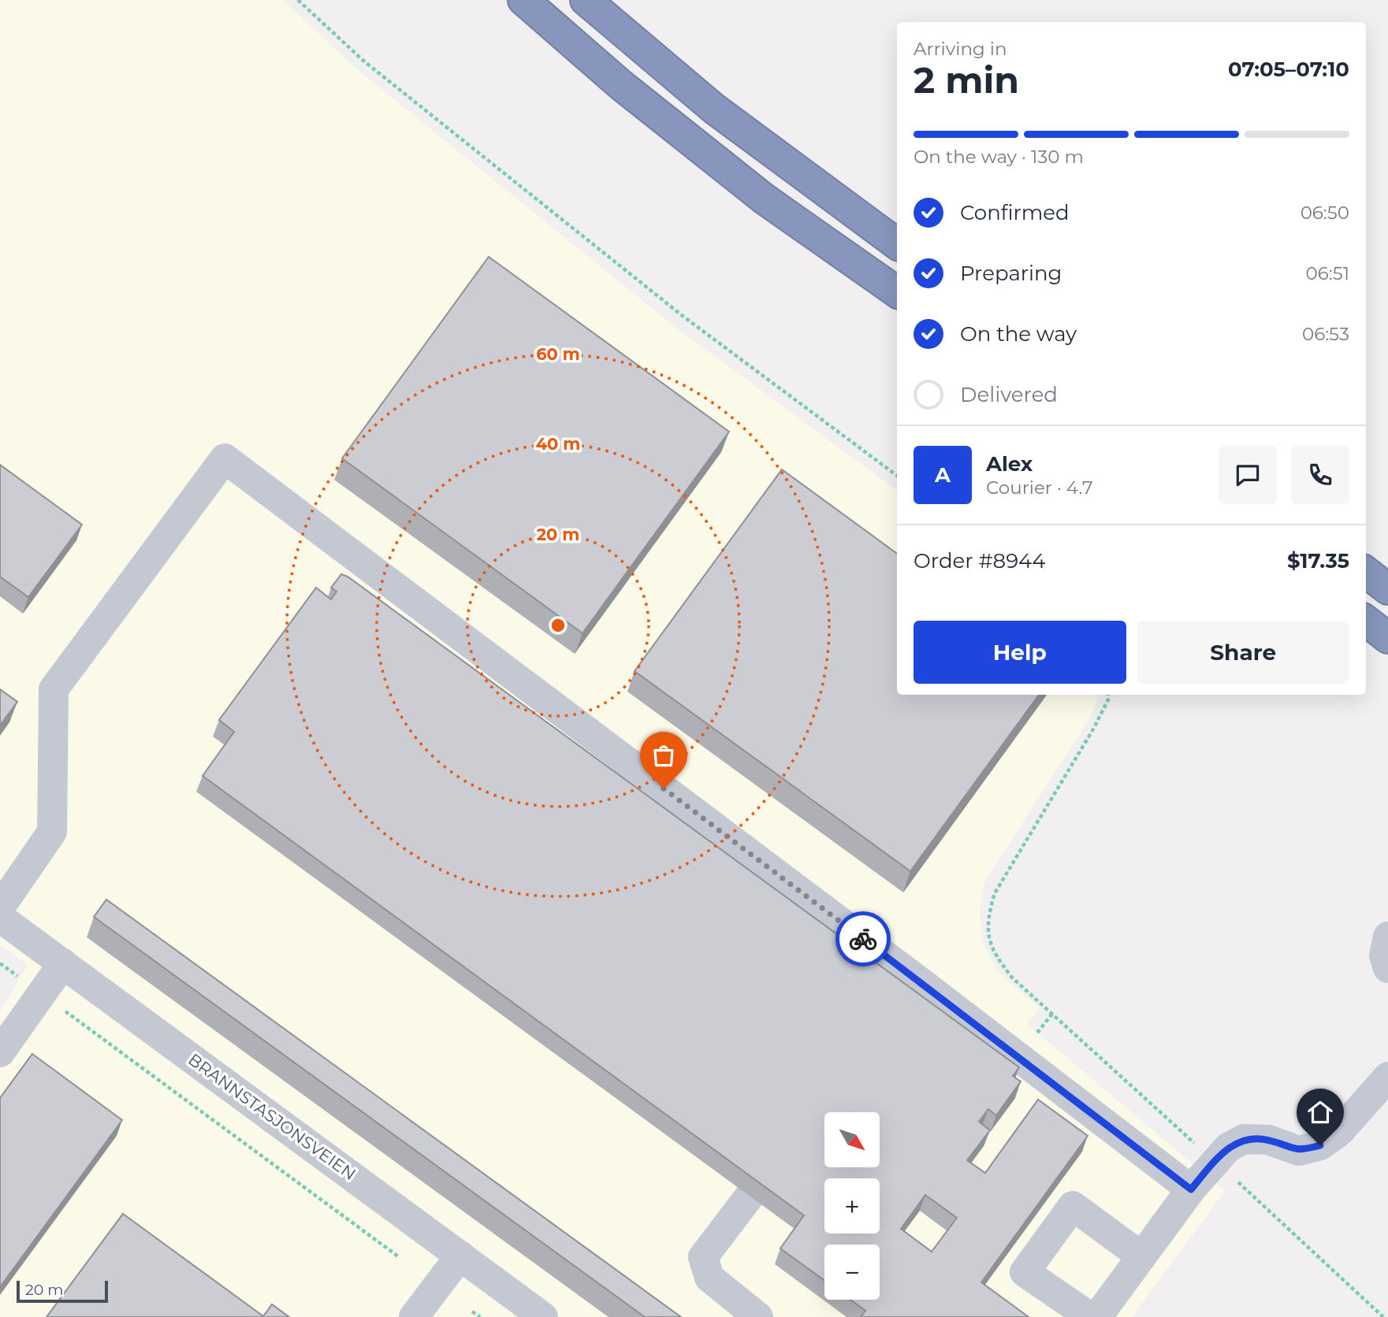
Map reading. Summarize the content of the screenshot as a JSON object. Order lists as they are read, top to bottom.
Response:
{
  "streets": {
    "street": ["BRANNSTASJONSVEIEN"]
  },
  "scale_bar": "20 m",
  "north": "bottom right",
  "page": {
    "heading": ["2 min", "Arriving in", "07:05–07:10"],
    "panel": [
      "Alex",
      "Courier · 4.7",
      "Order #8944",
      "$17.35"
    ],
    "bar": "On the way · 130 m",
    "list": [
      ["Confirmed", "06:50"],
      ["Preparing", "06:51"],
      ["On the way", "06:53"],
      "Delivered"
    ],
    "round": "A",
    "buttons": ["Help", "Share"],
    "map_buttons": ["+", "−"],
    "scale": "20 m"
  },
  "rings": ["60 m", "40 m", "20 m"]
}
